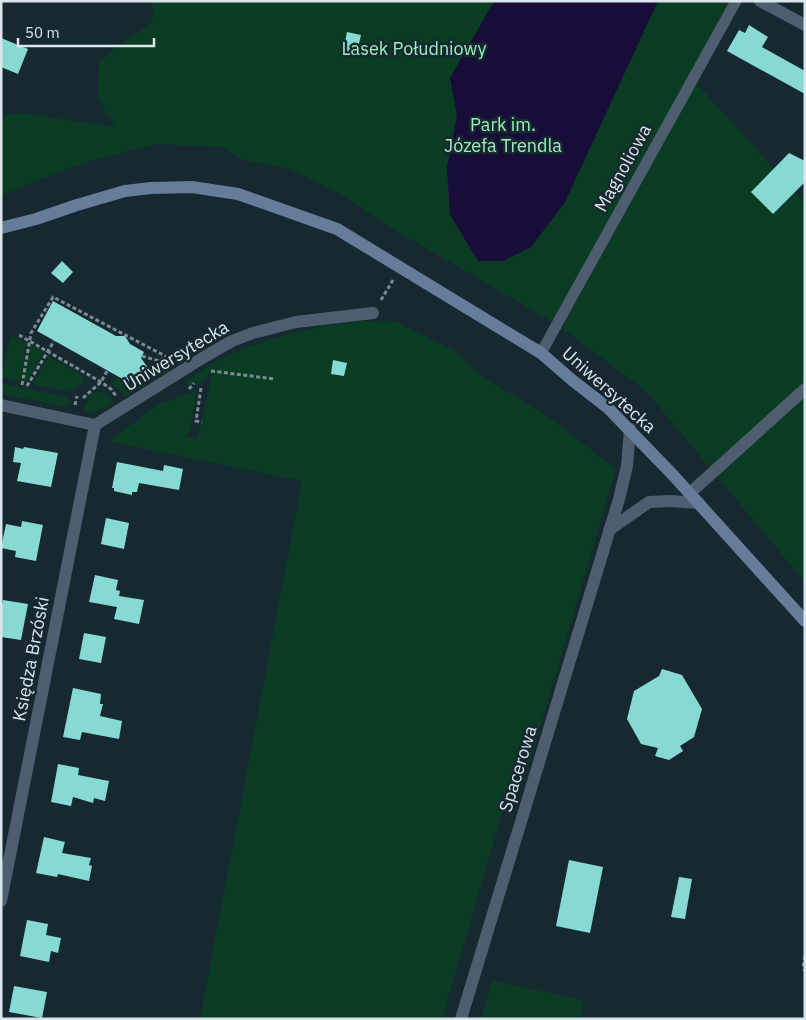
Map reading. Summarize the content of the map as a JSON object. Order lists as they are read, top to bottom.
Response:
{
  "streets": {
    "main road": ["Uniwersytecka"],
    "street": ["Księdza Brzóski", "Spacerowa"],
    "lane": ["Magnoliowa"]
  },
  "crossings": [
    ["Magnoliowa", "Uniwersytecka"],
    ["Uniwersytecka", "Księdza Brzóski"],
    ["Uniwersytecka", "Spacerowa"]
  ],
  "parks": ["Lasek Południowy", "Park im. Józefa Trendla"],
  "scale_bar": "50 m"
}
